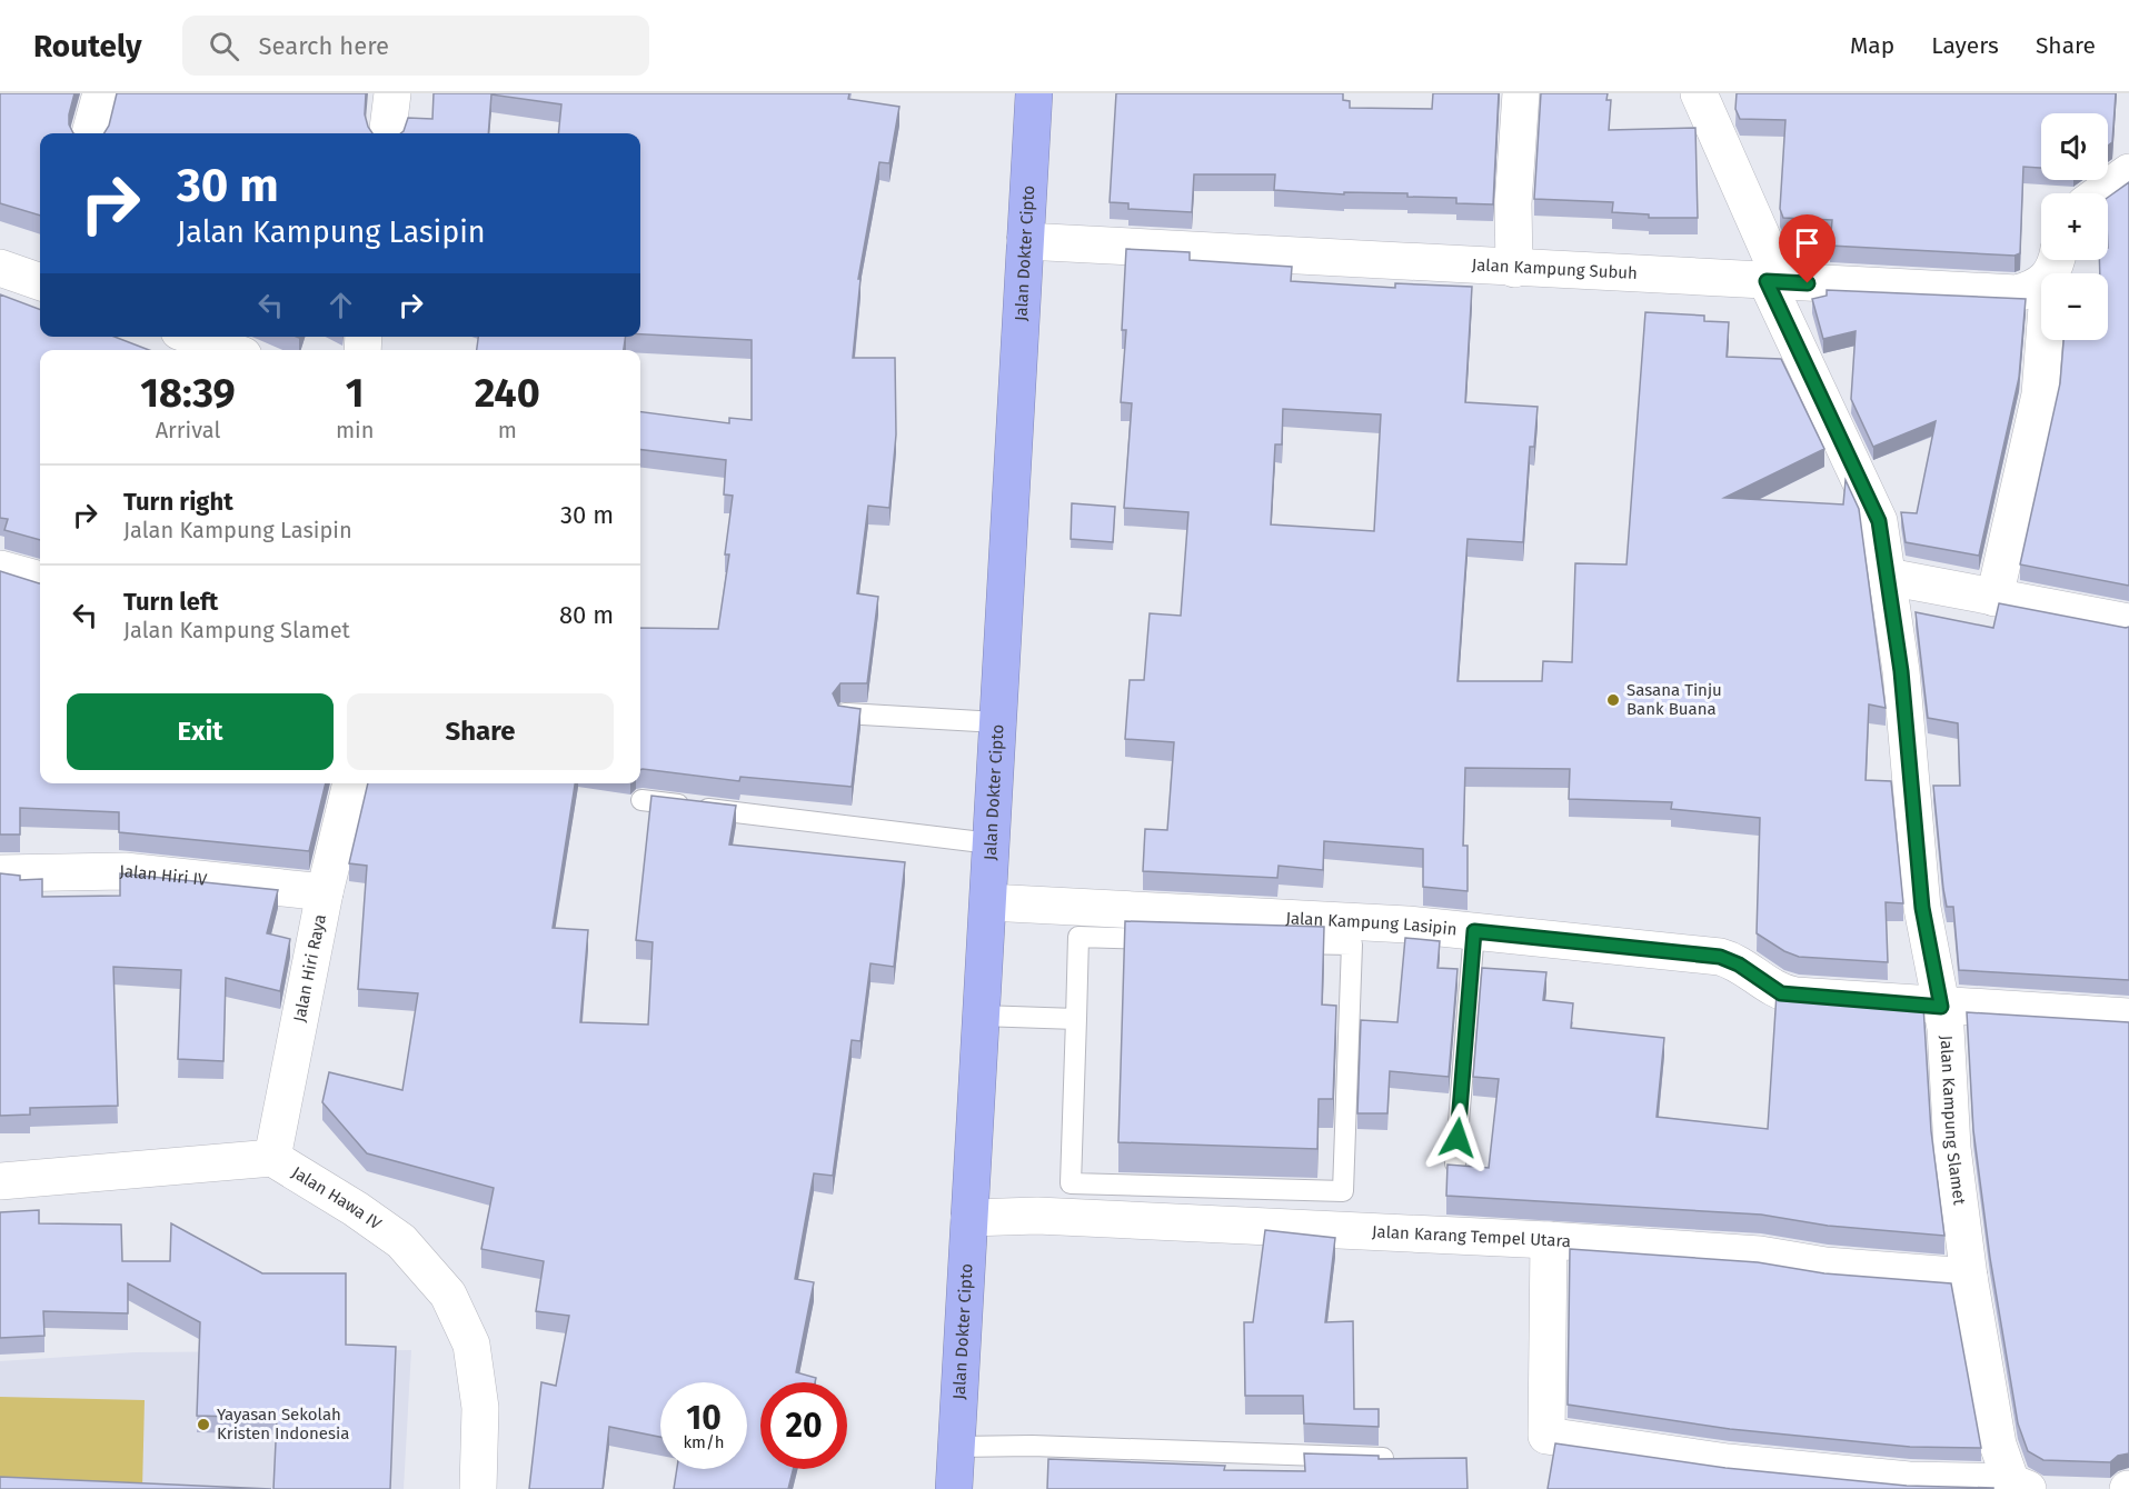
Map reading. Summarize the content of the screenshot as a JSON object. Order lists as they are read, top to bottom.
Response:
{
  "streets": {
    "highway": ["Jalan Dokter Cipto"],
    "street": [
      "Jalan Kampung Subuh",
      "Jalan Hiri IV",
      "Jalan Kampung Lasipin",
      "Jalan Hiri Raya",
      "Jalan Kampung Slamet",
      "Jalan Hawa IV",
      "Jalan Karang Tempel Utara"
    ]
  },
  "crossings": [
    ["Jalan Dokter Cipto", "Jalan Kampung Subuh"],
    ["Jalan Dokter Cipto", "Jalan Kampung Lasipin"],
    ["Jalan Dokter Cipto", "Jalan Karang Tempel Utara"],
    ["Jalan Kampung Subuh", "Jalan Kampung Slamet"],
    ["Jalan Hiri IV", "Jalan Hiri Raya"],
    ["Jalan Kampung Lasipin", "Jalan Kampung Slamet"],
    ["Jalan Hiri Raya", "Jalan Hawa IV"],
    ["Jalan Kampung Slamet", "Jalan Karang Tempel Utara"]
  ],
  "places": ["Sasana Tinju Bank Buana", "Yayasan Sekolah Kristen Indonesia"],
  "page": {
    "header": "Routely",
    "search": "Search here",
    "nav": ["Map", "Layers", "Share"],
    "map_buttons": ["+", "−"],
    "turn": ["30 m", "Jalan Kampung Lasipin"],
    "eta": [
      "18:39",
      "Arrival",
      "1",
      "min",
      "240",
      "m"
    ],
    "list": [
      {
        "name": "Turn right",
        "note": "Jalan Kampung Lasipin",
        "value": "30 m"
      },
      {
        "name": "Turn left",
        "note": "Jalan Kampung Slamet",
        "value": "80 m"
      }
    ],
    "buttons": ["Exit", "Share"],
    "speed": "10 km/h",
    "limit": "20"
  }
}
